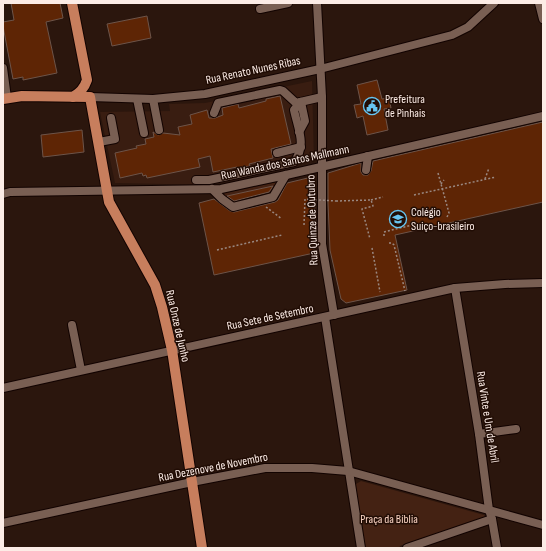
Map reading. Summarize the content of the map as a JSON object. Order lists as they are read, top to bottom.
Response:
{
  "streets": {
    "main road": ["Rua Renato Nunes Ribas", "Rua Onze de Junho"],
    "street": [
      "Rua Wanda dos Santos Mallmann",
      "Rua Quinze de Outubro",
      "Rua Sete de Setembro",
      "Rua Vinte e Um de Abril",
      "Rua Dezenove de Novembro"
    ]
  },
  "crossings": [
    ["Rua Renato Nunes Ribas", "Rua Quinze de Outubro"],
    ["Rua Renato Nunes Ribas", "Rua Onze de Junho"],
    ["Rua Wanda dos Santos Mallmann", "Rua Quinze de Outubro"],
    ["Rua Wanda dos Santos Mallmann", "Rua Onze de Junho"],
    ["Rua Quinze de Outubro", "Rua Sete de Setembro"],
    ["Rua Sete de Setembro", "Rua Onze de Junho"],
    ["Rua Sete de Setembro", "Rua Vinte e Um de Abril"],
    ["Rua Onze de Junho", "Rua Dezenove de Novembro"],
    ["Rua Vinte e Um de Abril", "Rua Dezenove de Novembro"]
  ],
  "parks": ["Praça da Bíblia"],
  "places": {
    "public building": ["Prefeitura de Pìnhais"],
    "school or university": ["Colégio Suiço-brasileiro"]
  }
}
